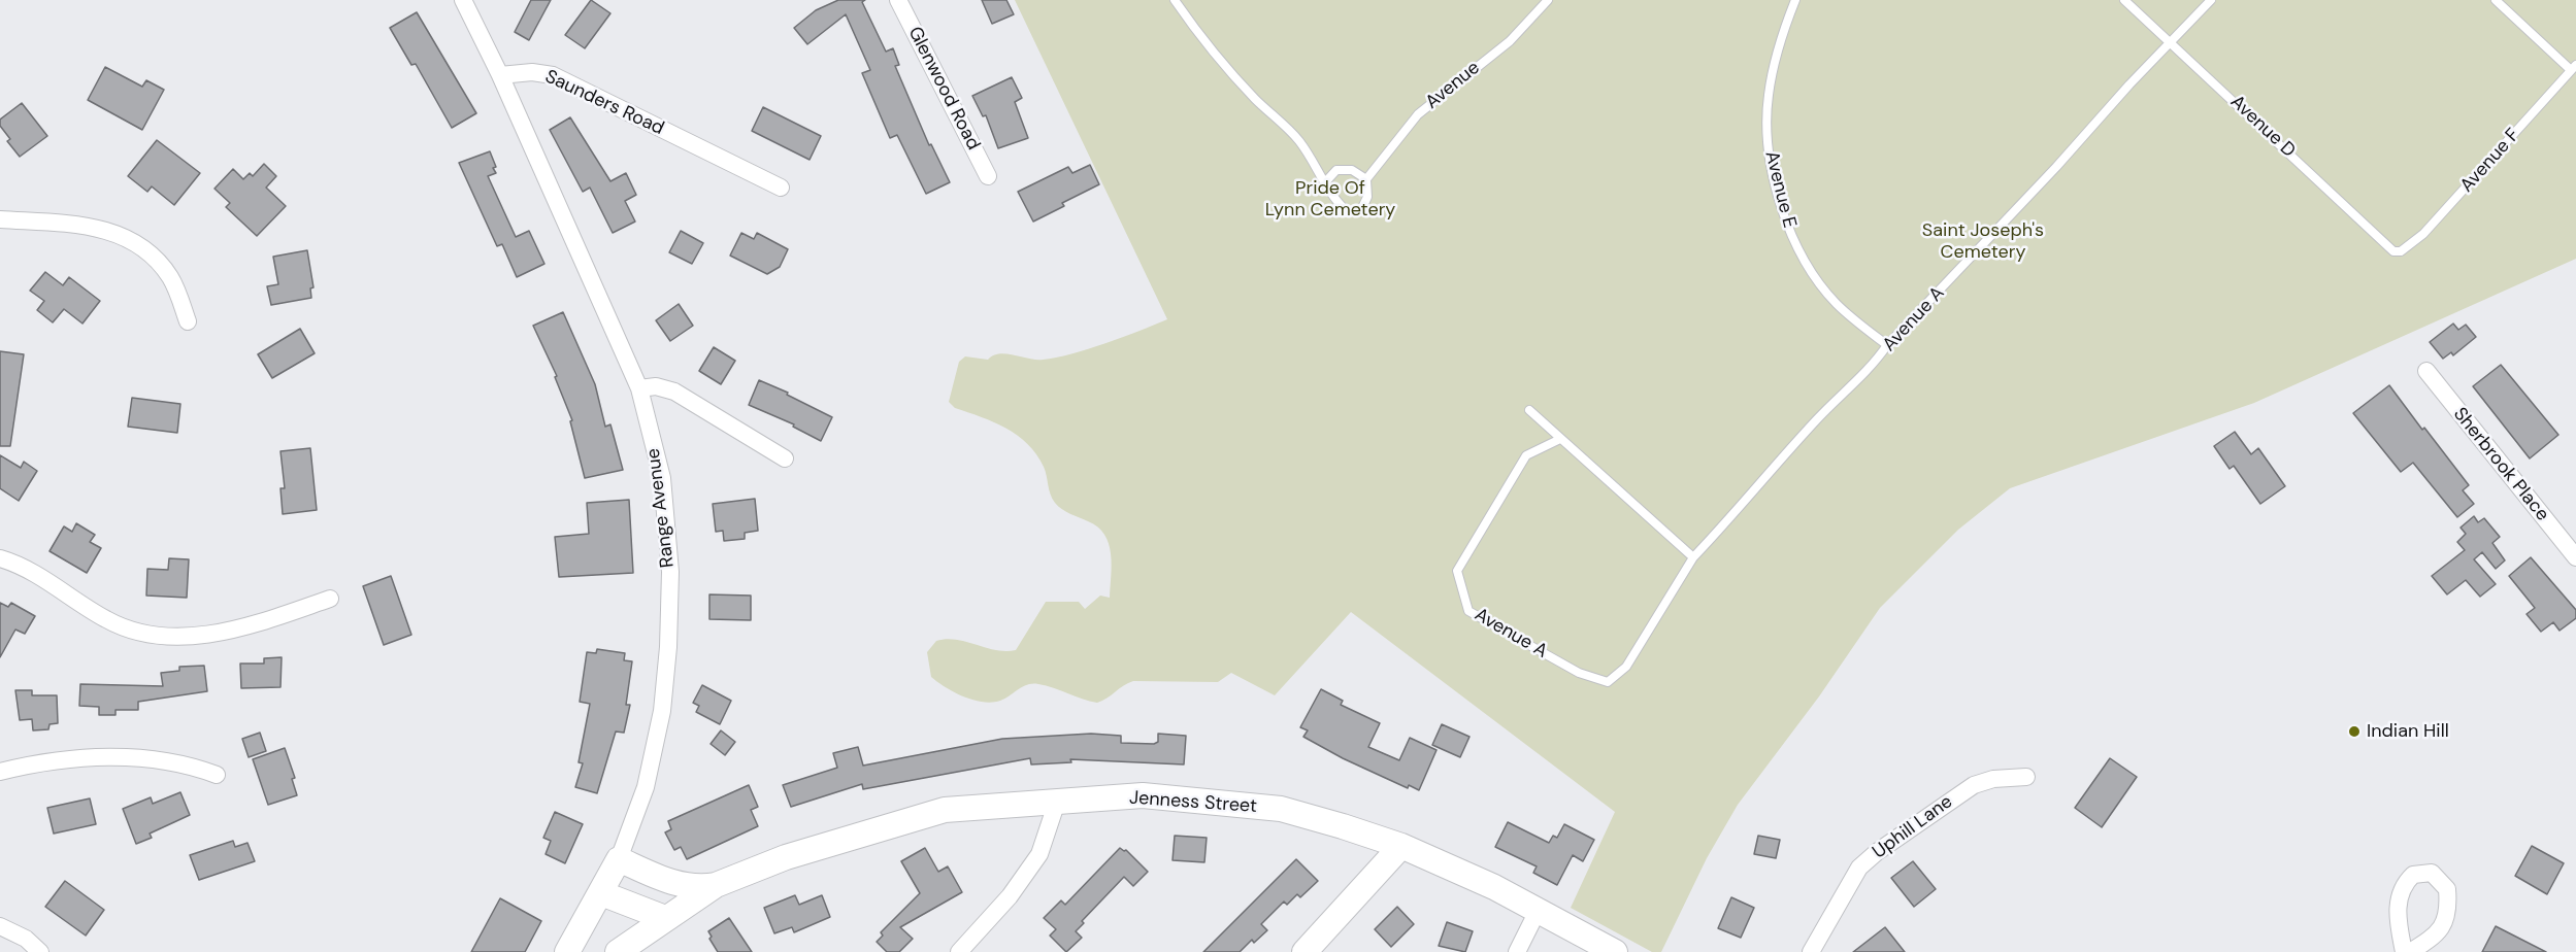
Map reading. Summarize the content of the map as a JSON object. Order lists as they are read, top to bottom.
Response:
{
  "streets": {
    "street": [
      "Glenwood Road",
      "Saunders Road",
      "Sherbrook Place",
      "Range Avenue",
      "Jenness Street",
      "Uphill Lane"
    ],
    "lane": [
      "Avenue",
      "Avenue D",
      "Avenue F",
      "Avenue E",
      "Avenue A"
    ]
  },
  "crossings": [
    ["Saunders Road", "Range Avenue"],
    ["Avenue D", "Avenue F"],
    ["Avenue D", "Avenue A"],
    ["Avenue E", "Avenue A"],
    ["Range Avenue", "Jenness Street"]
  ],
  "parks": ["Pride Of Lynn Cemetery", "Saint Joseph's Cemetery"],
  "places": ["Indian Hill"]
}
